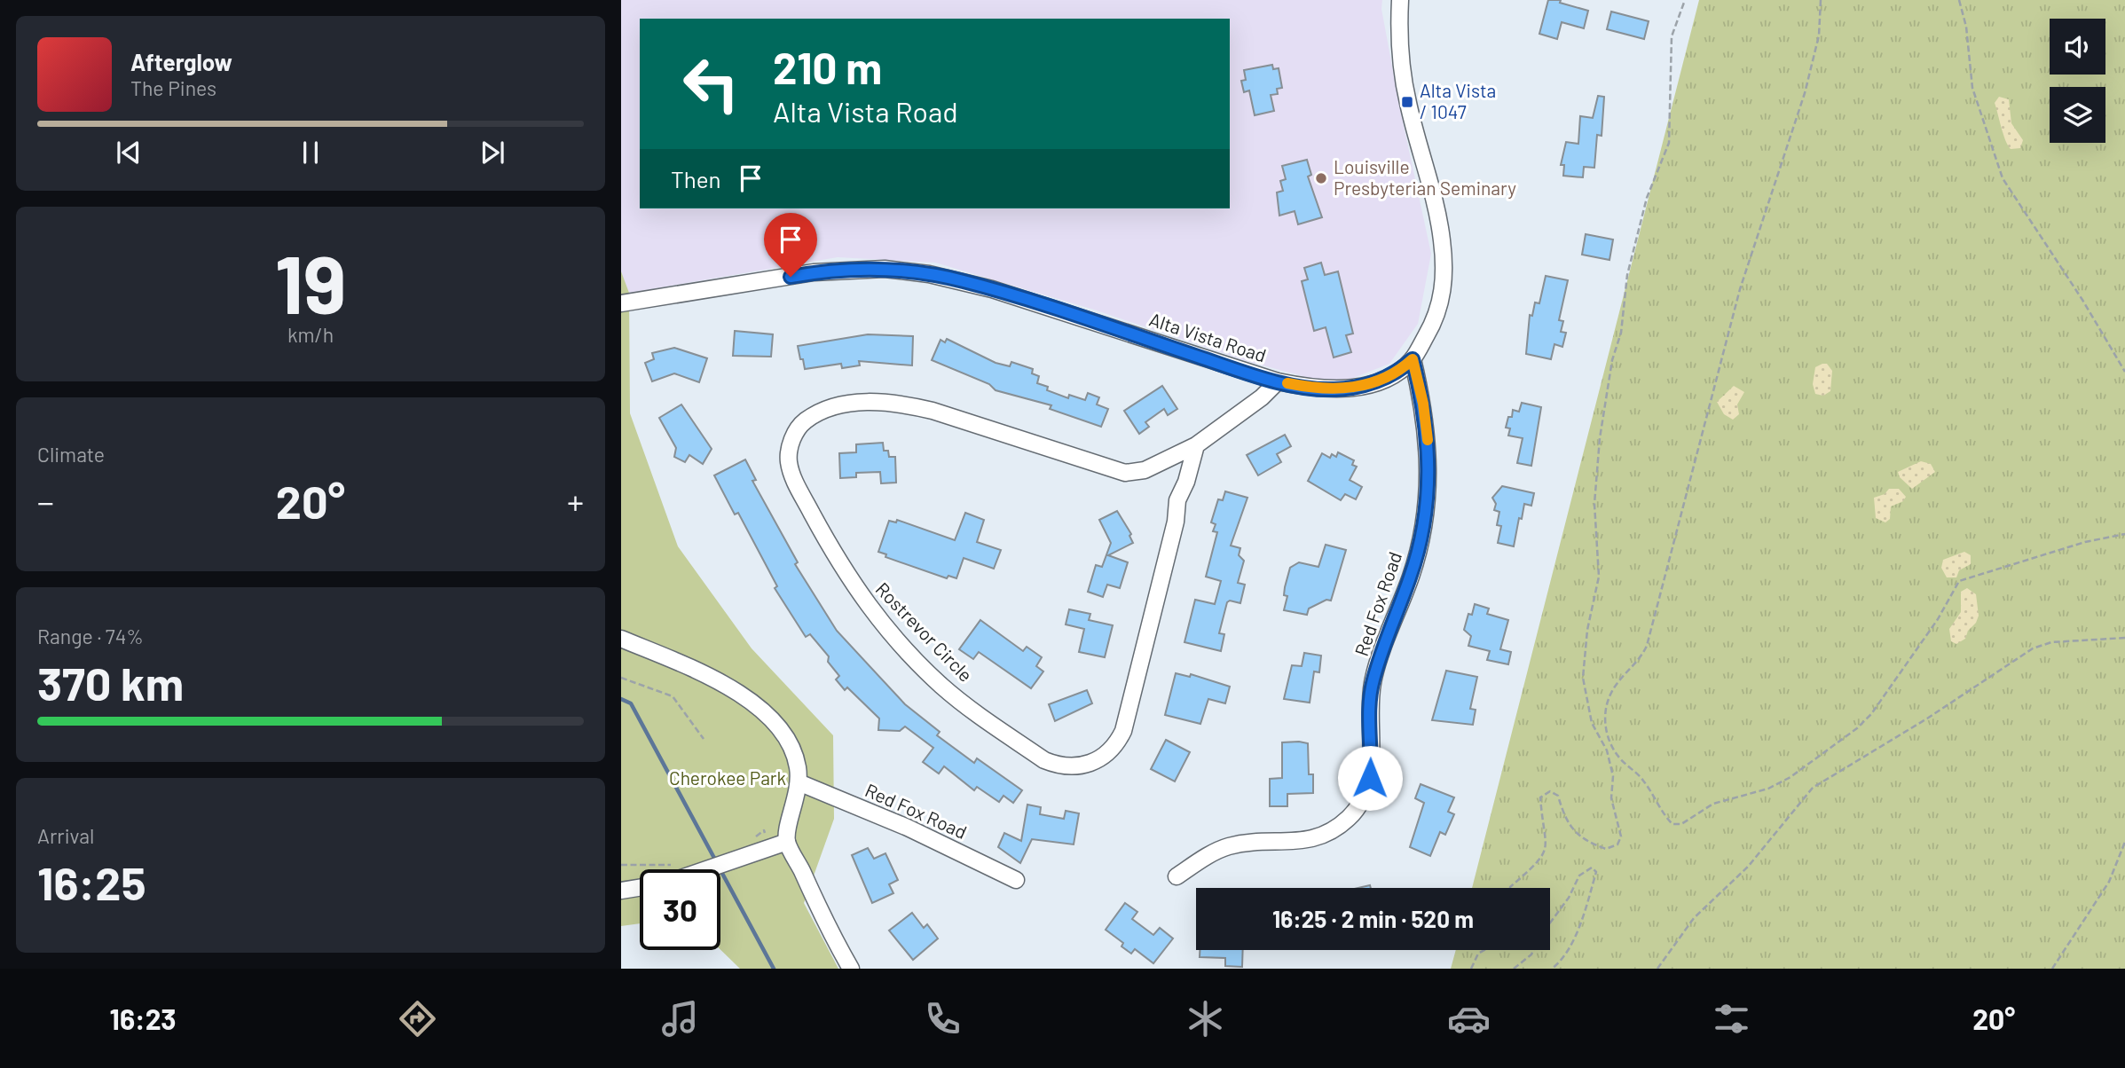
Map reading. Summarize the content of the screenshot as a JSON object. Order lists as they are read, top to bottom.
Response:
{
  "streets": {
    "street": ["Alta Vista Road", "Red Fox Road", "Rostrevor Circle"]
  },
  "crossings": [
    ["Alta Vista Road", "Red Fox Road"],
    ["Alta Vista Road", "Rostrevor Circle"]
  ],
  "parks": ["Cherokee Park"],
  "places": {
    "transit": ["Alta Vista / 1047"],
    "other": ["Louisville Presbyterian Seminary"]
  },
  "page": {
    "turn": ["210 m", "Alta Vista Road"],
    "song": ["Afterglow", "The Pines"],
    "then": "Then",
    "tile": [
      ["19", "km/h"],
      "Climate",
      ["Range · 74%", "370 km"],
      ["Arrival", "16:25"]
    ],
    "heat": ["−", "20°", "+"],
    "limit": "30",
    "trip": "16:25 · 2 min · 520 m",
    "tabs": ["16:23", "20°"]
  }
}
